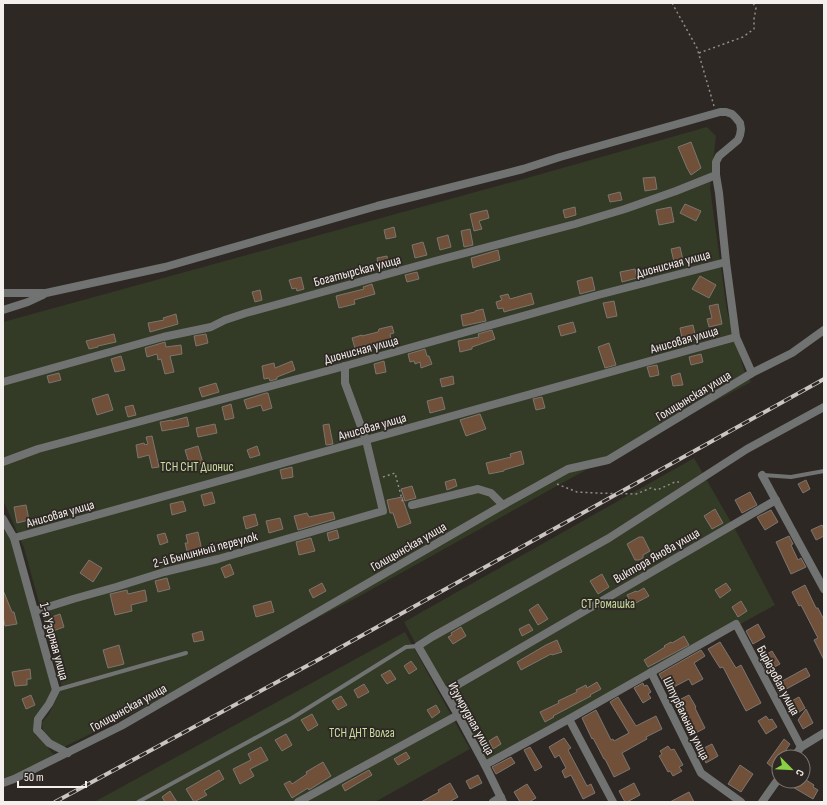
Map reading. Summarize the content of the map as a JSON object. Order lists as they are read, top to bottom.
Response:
{
  "streets": {
    "street": [
      "Дионисная улица",
      "Богатырская улица",
      "Анисовая улица",
      "Голицынская улица",
      "2-й Былинный переулок",
      "Виктора Янова улица",
      "1-я Узорная улица",
      "Бирюзовая улица",
      "Изумрудная улица",
      "Штурвальная улица"
    ]
  },
  "crossings": [
    ["Анисовая улица", "1-я Узорная улица"],
    ["Голицынская улица", "1-я Узорная улица"],
    ["2-й Былинный переулок", "1-я Узорная улица"],
    ["Виктора Янова улица", "Изумрудная улица"],
    ["Бирюзовая улица", "Штурвальная улица"]
  ],
  "parks": ["ТСН СНТ Дионис", "СТ Ромашка", "ТСН ДНТ Волга"],
  "scale_bar": "50 m",
  "north": "bottom right"
}
